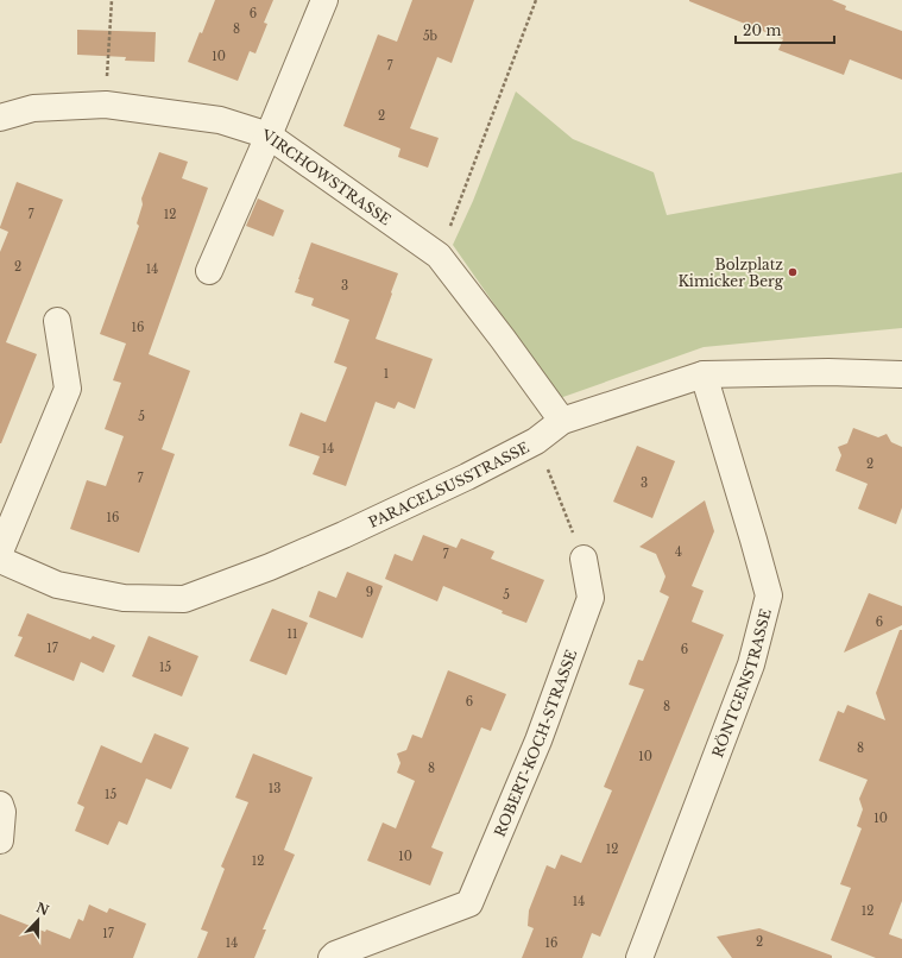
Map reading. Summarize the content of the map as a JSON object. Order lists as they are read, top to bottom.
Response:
{
  "streets": {
    "street": [
      "VIRCHOWSTRASSE",
      "PARACELSUSSTRASSE",
      "RÖNTGENSTRASSE",
      "ROBERT-KOCH-STRASSE"
    ]
  },
  "crossings": [
    ["VIRCHOWSTRASSE", "PARACELSUSSTRASSE"],
    ["PARACELSUSSTRASSE", "RÖNTGENSTRASSE"]
  ],
  "places": ["Bolzplatz Kimicker Berg"],
  "house_numbers": [
    "6",
    "8",
    "5b",
    "10",
    "7",
    "2",
    "7",
    "12",
    "2",
    "14",
    "3",
    "16",
    "1",
    "5",
    "14",
    "2",
    "7",
    "3",
    "16",
    "4",
    "7",
    "9",
    "5",
    "6",
    "11",
    "17",
    "6",
    "15",
    "6",
    "8",
    "8",
    "10",
    "8",
    "13",
    "15",
    "10",
    "12",
    "10",
    "12",
    "14",
    "12",
    "17",
    "2",
    "14",
    "16"
  ],
  "scale_bar": "20 m",
  "north": "top"
}
